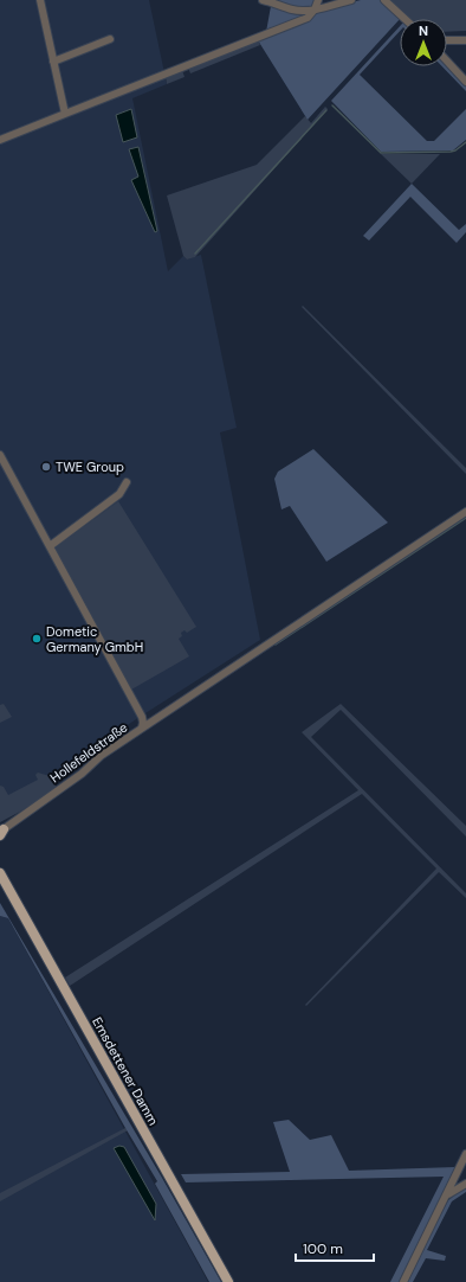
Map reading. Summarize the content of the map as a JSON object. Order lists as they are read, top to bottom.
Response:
{
  "streets": {
    "main road": ["Emsdettener Damm"],
    "street": ["Hollefeldstraße"]
  },
  "places": ["TWE Group", "Dometic Germany GmbH"],
  "scale_bar": "100 m",
  "north": "top"
}
